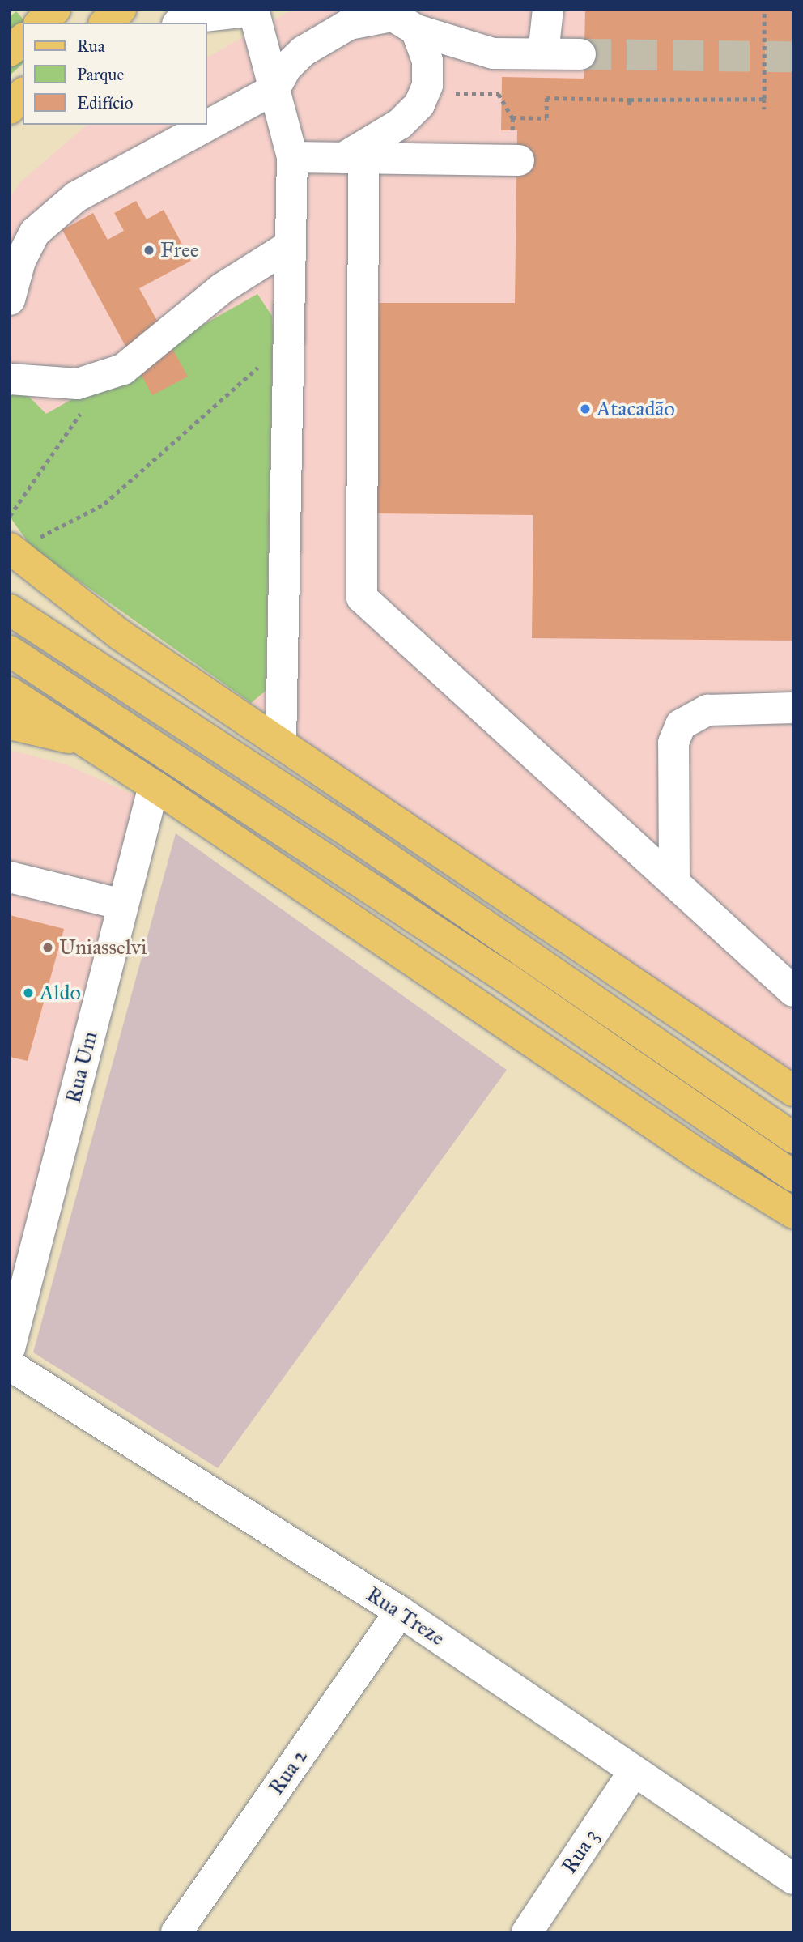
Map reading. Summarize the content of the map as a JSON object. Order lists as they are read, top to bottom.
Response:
{
  "streets": {
    "street": [
      "Rua Um",
      "Rua Treze",
      "Rua 2",
      "Rua 3"
    ]
  },
  "crossings": [
    ["Rua Treze", "Rua 2"],
    ["Rua Treze", "Rua 3"]
  ],
  "places": [
    "Free",
    "Atacadão",
    "Uniasselvi",
    "Aldo"
  ],
  "legend": ["Rua", "Parque", "Edifício"]
}
